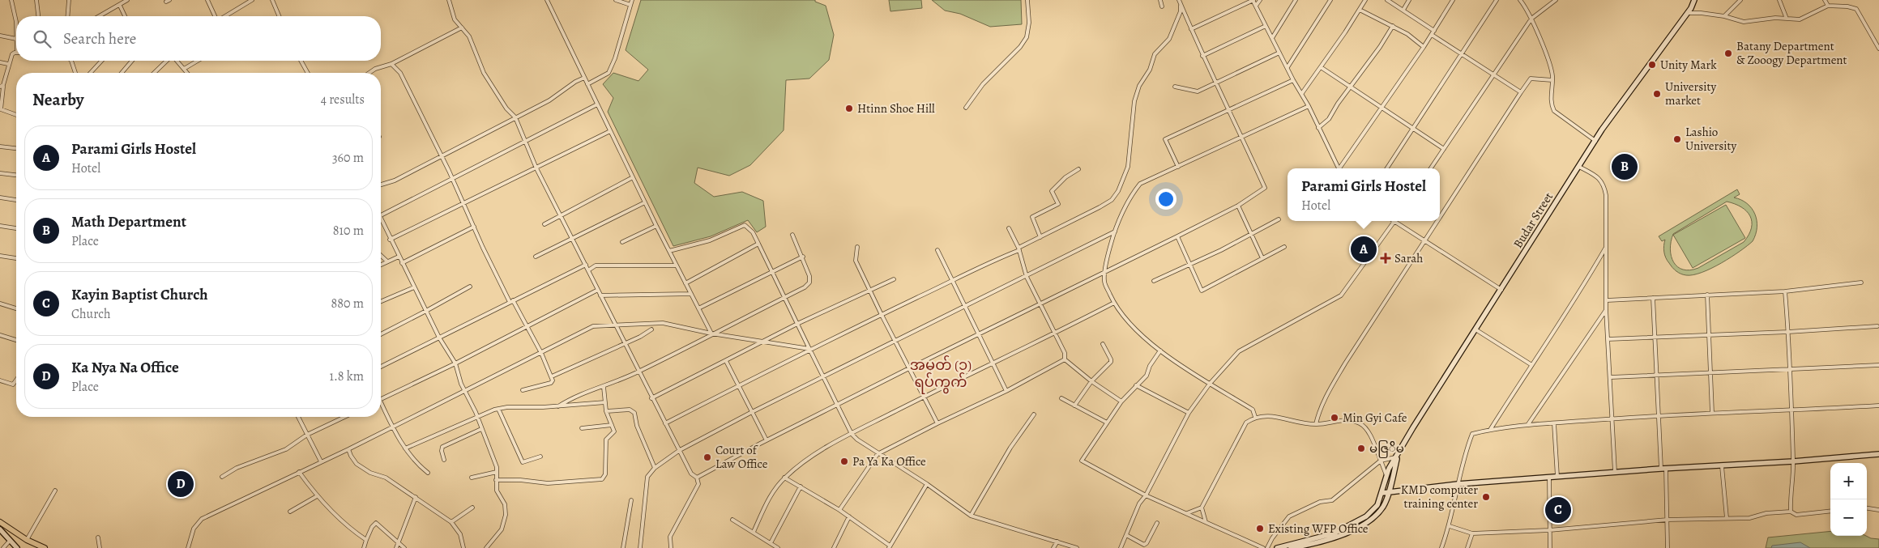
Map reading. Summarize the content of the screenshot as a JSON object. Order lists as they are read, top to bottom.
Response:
{
  "streets": {
    "main road": ["Budar Street"]
  },
  "districts": ["အမှတ် (၁) ရပ်ကွက်"],
  "places": {
    "other": [
      "Batany Department & Zooogy Department",
      "Unity Mark",
      "University market",
      "Htinn Shoe Hill",
      "Lashio University",
      "Min Gyi Cafe",
      "မဇြ်ိမ",
      "Court of Law Office",
      "Pa Ya Ka Office",
      "KMD computer training center",
      "Existing WFP Office"
    ],
    "health": ["Sarah"]
  },
  "page": {
    "search": "Search here",
    "heading": ["Nearby", "4 results"],
    "list": [
      {
        "mark": "A",
        "name": "Parami Girls Hostel",
        "note": "Hotel",
        "value": "360 m"
      },
      {
        "mark": "B",
        "name": "Math Department",
        "note": "Place",
        "value": "810 m"
      },
      {
        "mark": "C",
        "name": "Kayin Baptist Church",
        "note": "Church",
        "value": "880 m"
      },
      {
        "mark": "D",
        "name": "Ka Nya Na Office",
        "note": "Place",
        "value": "1.8 km"
      }
    ],
    "pins": [
      "B",
      "A",
      "D",
      "C"
    ],
    "popup": ["Parami Girls Hostel", "Hotel"],
    "map_buttons": ["+", "−"]
  }
}
